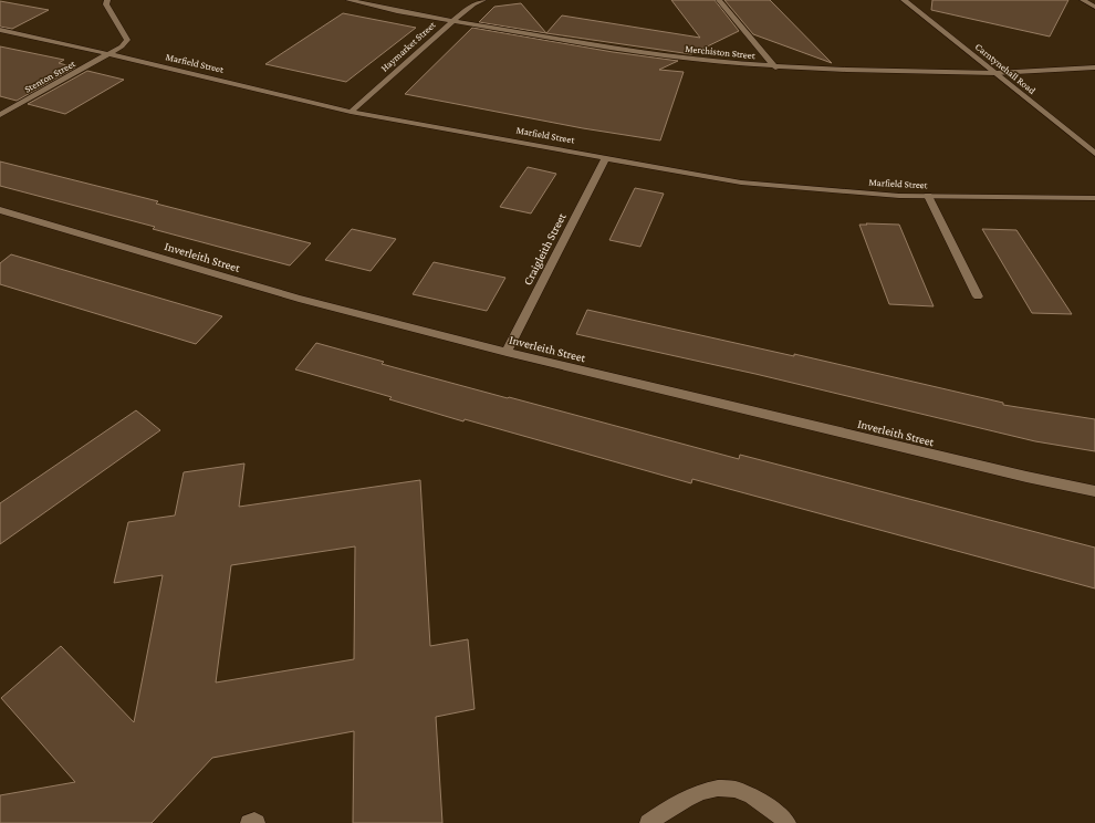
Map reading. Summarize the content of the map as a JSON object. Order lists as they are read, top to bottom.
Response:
{
  "streets": {
    "street": [
      "Haymarket Street",
      "Merchiston Street",
      "Marfield Street",
      "Carntynehall Road",
      "Stenton Street",
      "Craigleith Street",
      "Inverleith Street"
    ]
  },
  "crossings": [
    ["Haymarket Street", "Merchiston Street"],
    ["Haymarket Street", "Marfield Street"],
    ["Merchiston Street", "Carntynehall Road"],
    ["Marfield Street", "Stenton Street"],
    ["Marfield Street", "Craigleith Street"],
    ["Craigleith Street", "Inverleith Street"]
  ]
}
